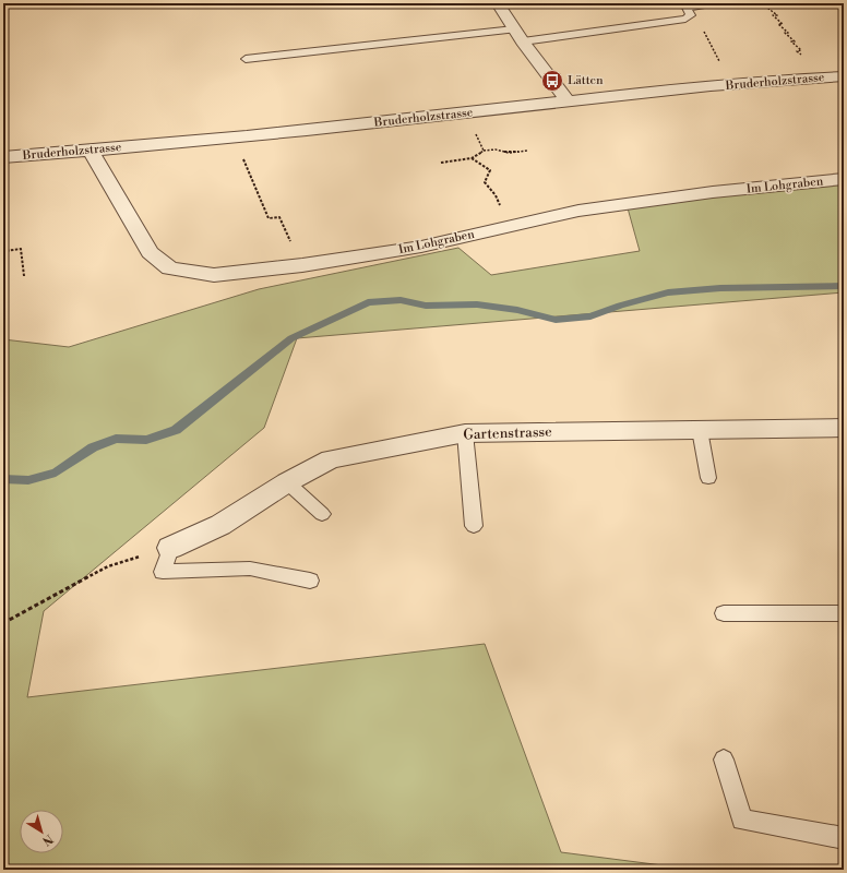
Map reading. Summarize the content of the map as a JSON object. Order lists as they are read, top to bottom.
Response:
{
  "streets": {
    "street": ["Bruderholzstrasse", "Im Lohgraben", "Gartenstrasse"]
  },
  "crossings": [
    ["Bruderholzstrasse", "Im Lohgraben"]
  ],
  "places": {
    "bus stop": ["Lätten"]
  },
  "north": "bottom right"
}
